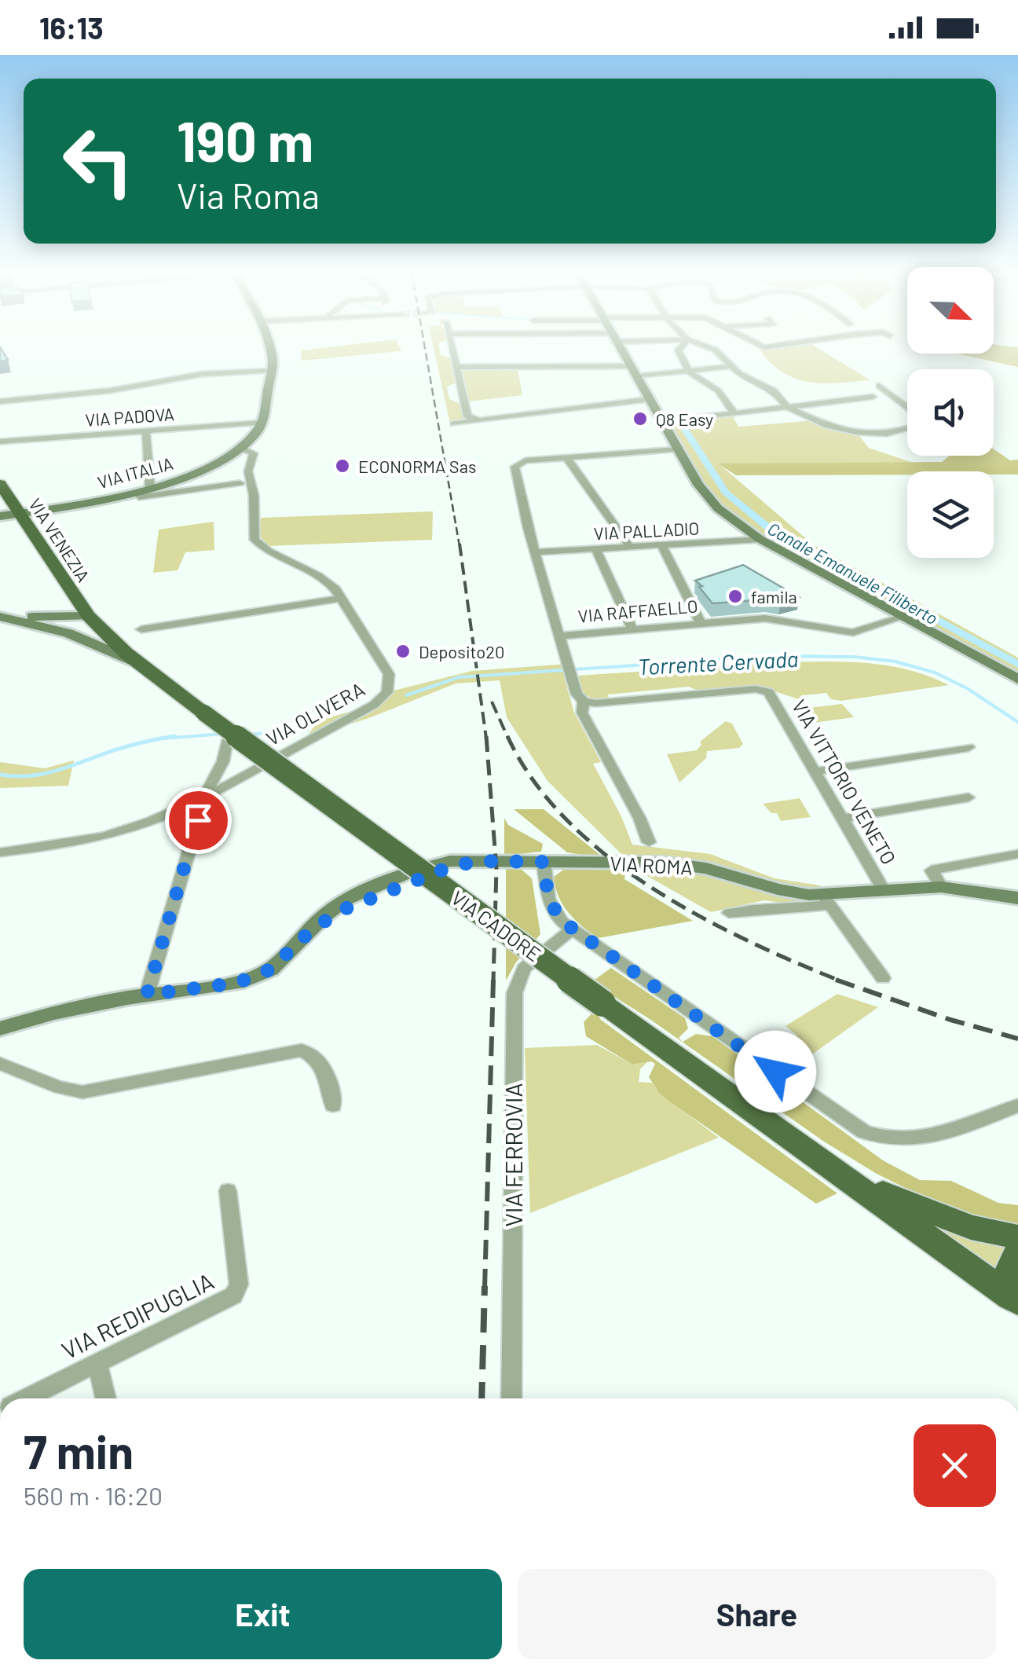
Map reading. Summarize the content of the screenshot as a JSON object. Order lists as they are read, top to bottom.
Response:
{
  "streets": {
    "main road": ["VIA VENEZIA", "VIA CADORE"],
    "street": [
      "VIA PADOVA",
      "VIA ITALIA",
      "VIA PALLADIO",
      "VIA RAFFAELLO",
      "VIA OLIVERA",
      "VIA VITTORIO VENETO",
      "VIA ROMA",
      "VIA FERROVIA",
      "VIA REDIPUGLIA"
    ]
  },
  "crossings": [
    ["VIA PADOVA", "VIA ITALIA"],
    ["VIA ITALIA", "VIA VENEZIA"],
    ["VIA ITALIA", "VIA OLIVERA"],
    ["VIA PALLADIO", "VIA RAFFAELLO"],
    ["VIA VENEZIA", "VIA CADORE"],
    ["VIA RAFFAELLO", "VIA VITTORIO VENETO"],
    ["VIA VITTORIO VENETO", "VIA ROMA"]
  ],
  "water": ["Canale Emanuele Filiberto", "Torrente Cervada"],
  "places": [
    "Q8 Easy",
    "ECONORMA Sas",
    "famila",
    "Deposito20"
  ],
  "north": "bottom right",
  "page": {
    "status": "16:13",
    "turn": ["190 m", "Via Roma"],
    "heading": ["7 min", "560 m · 16:20"],
    "buttons": ["Exit", "Share"]
  }
}
